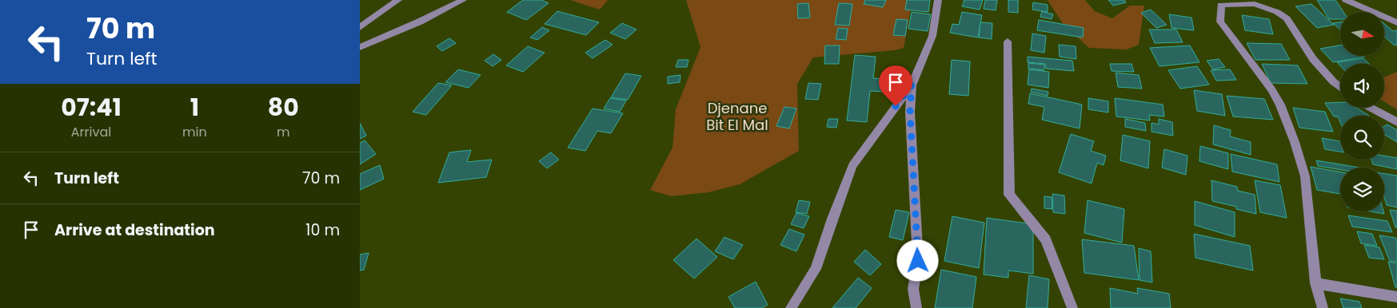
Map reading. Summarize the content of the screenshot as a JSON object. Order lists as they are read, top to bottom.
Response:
{
  "parks": ["Djenane Bit El Mal"],
  "north": "right",
  "page": {
    "turn": ["70 m", "Turn left"],
    "eta": [
      "07:41",
      "Arrival",
      "1",
      "min",
      "80",
      "m"
    ],
    "list": [
      {
        "name": "Turn left",
        "value": "70 m"
      },
      {
        "name": "Arrive at destination",
        "value": "10 m"
      }
    ]
  }
}
